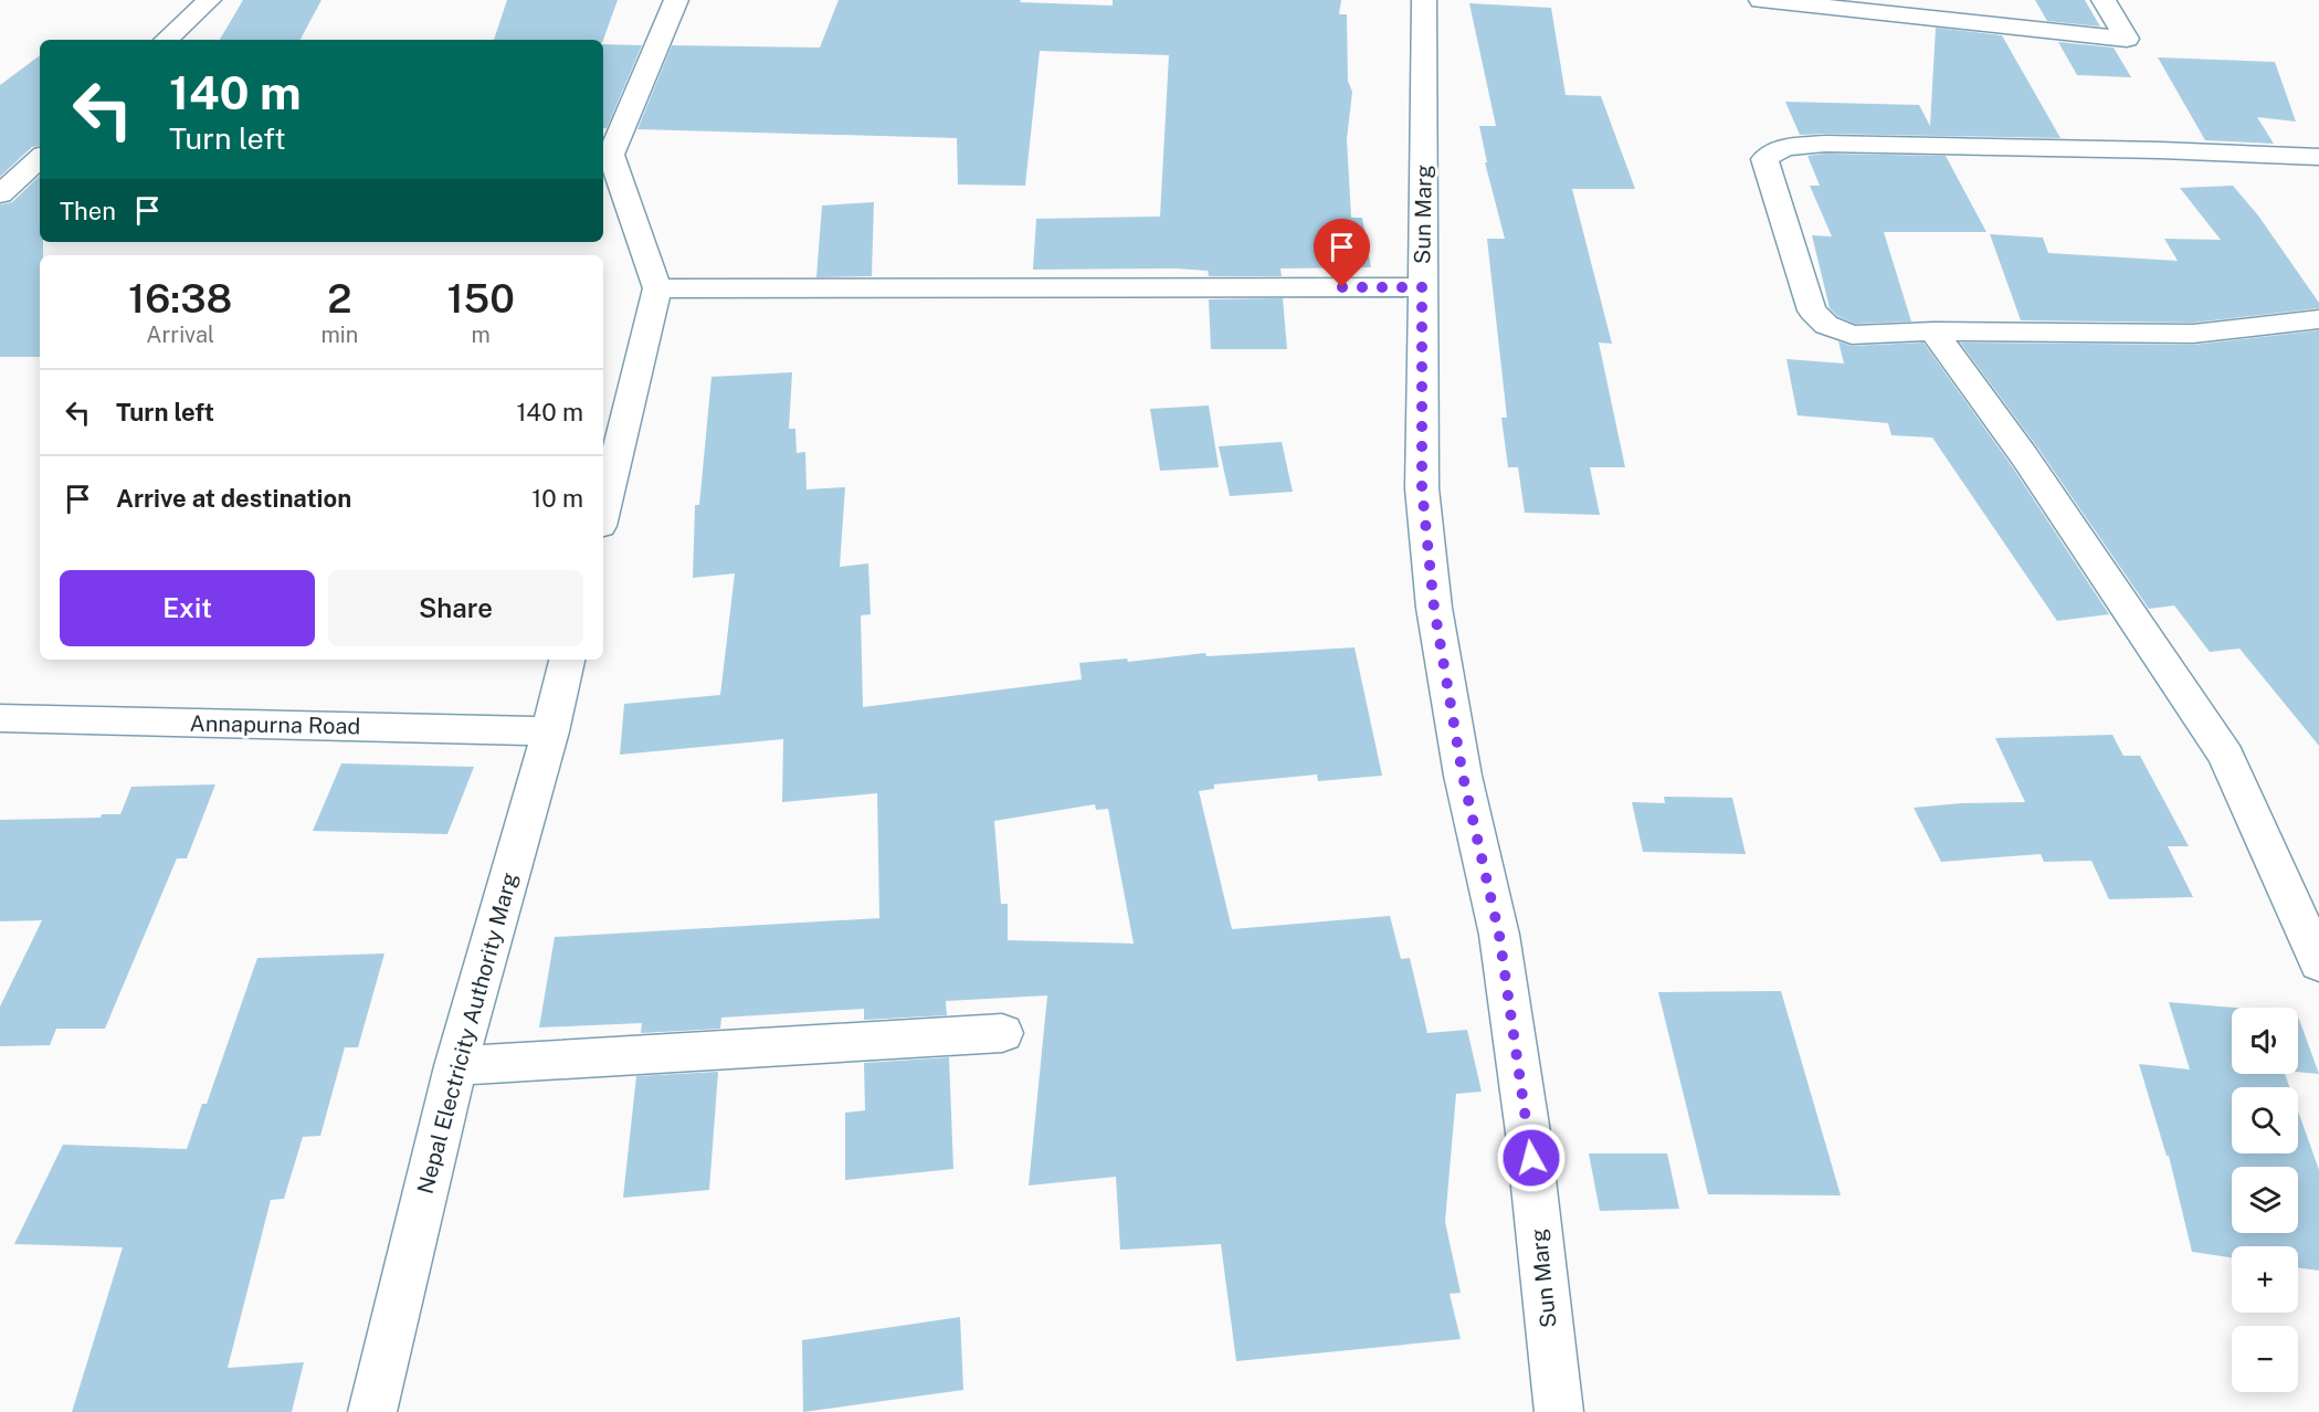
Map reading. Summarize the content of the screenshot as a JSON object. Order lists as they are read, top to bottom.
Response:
{
  "streets": {
    "street": ["Sun Marg", "Annapurna Road", "Nepal Electricity Authority Marg"]
  },
  "crossings": [
    ["Annapurna Road", "Nepal Electricity Authority Marg"]
  ],
  "page": {
    "turn": ["140 m", "Turn left"],
    "then": "Then",
    "eta": [
      "16:38",
      "Arrival",
      "2",
      "min",
      "150",
      "m"
    ],
    "list": [
      {
        "name": "Turn left",
        "value": "140 m"
      },
      {
        "name": "Arrive at destination",
        "value": "10 m"
      }
    ],
    "buttons": ["Exit", "Share"],
    "map_buttons": ["+", "−"]
  }
}
